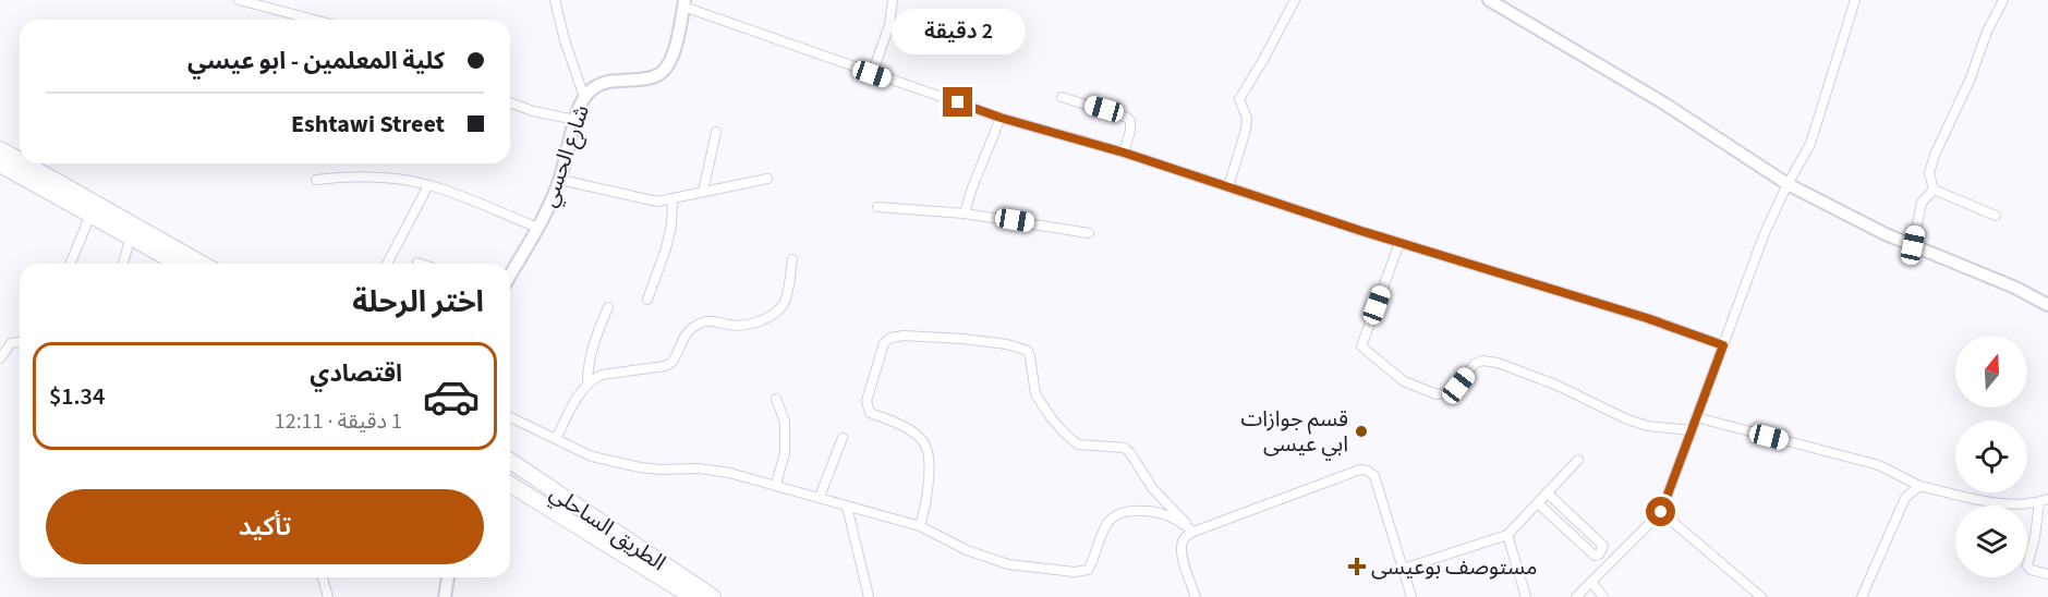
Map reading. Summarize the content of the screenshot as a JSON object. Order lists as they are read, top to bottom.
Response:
{
  "streets": {
    "highway": ["الطريق الساحلي"],
    "street": ["شارع الحسي"]
  },
  "places": {
    "other": ["قسم جوازات ابي عيسى"],
    "health": ["مستوصف بوعيسى"]
  },
  "north": "top",
  "page": {
    "bubble": "2 دقيقة",
    "banner": ["كلية المعلمين - ابو عيسي", "Eshtawi Street"],
    "heading": "اختر الرحلة",
    "list": [
      {
        "name": "اقتصادي",
        "note": "1 دقيقة · 12:11",
        "value": "$1.34"
      }
    ],
    "buttons": "تأكيد"
  }
}
